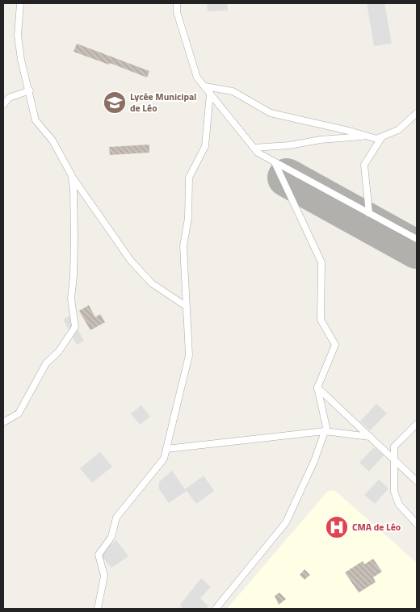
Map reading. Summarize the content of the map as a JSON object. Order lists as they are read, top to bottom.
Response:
{
  "places": {
    "school or university": ["Lycée Municipal de Léo"],
    "hospital": ["CMA de Léo"]
  }
}
